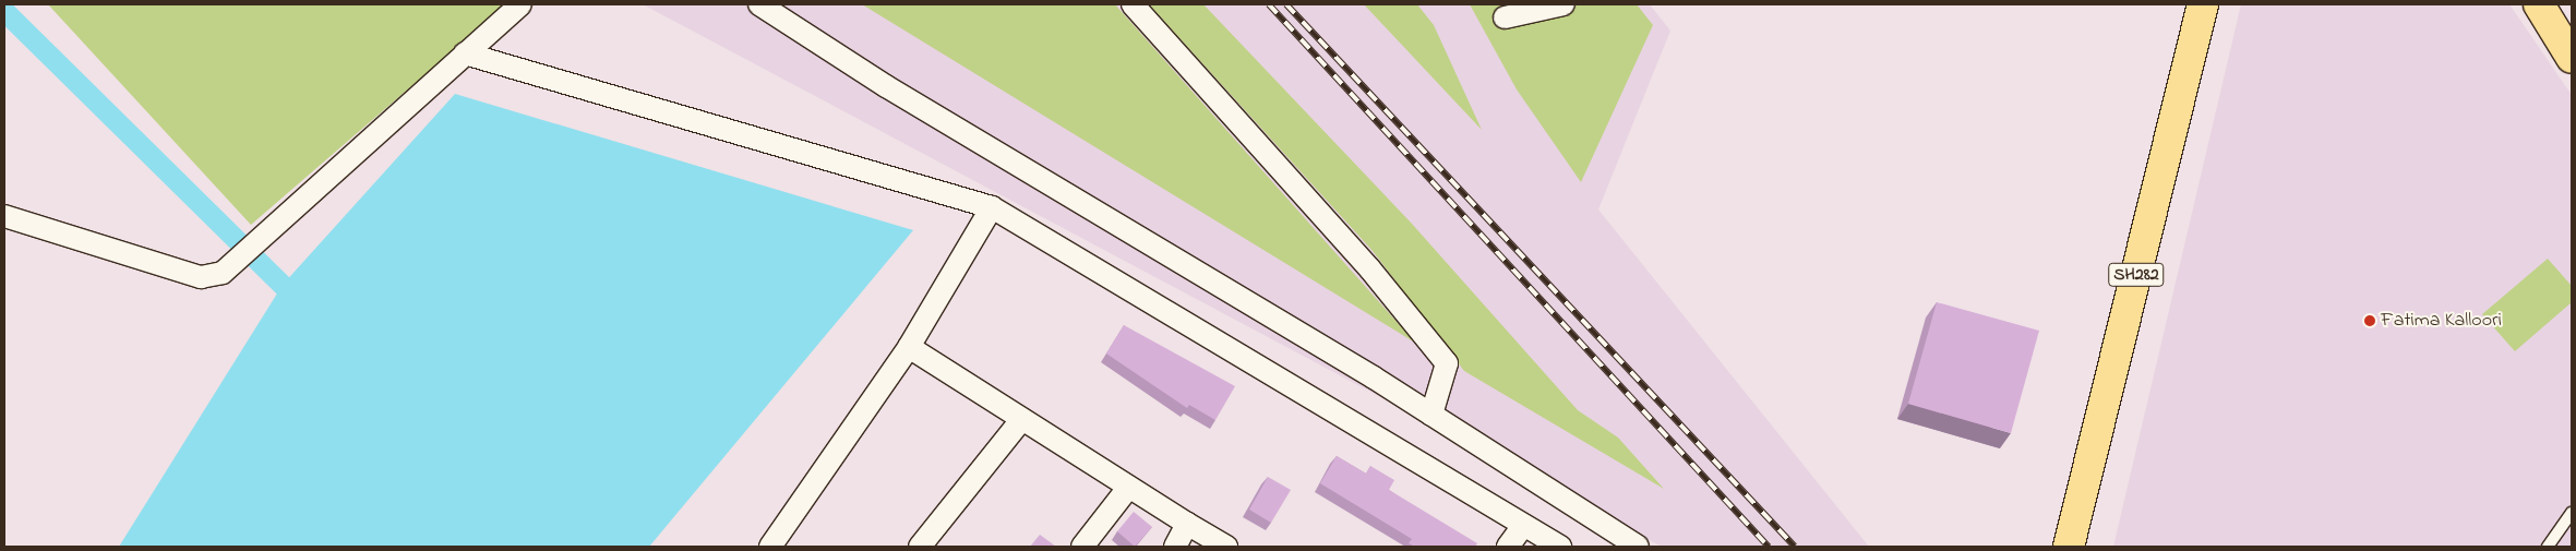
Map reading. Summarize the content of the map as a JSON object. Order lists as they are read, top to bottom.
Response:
{
  "streets": {
    "main road": ["SH282"]
  },
  "places": ["Fatima Kalloori"]
}
